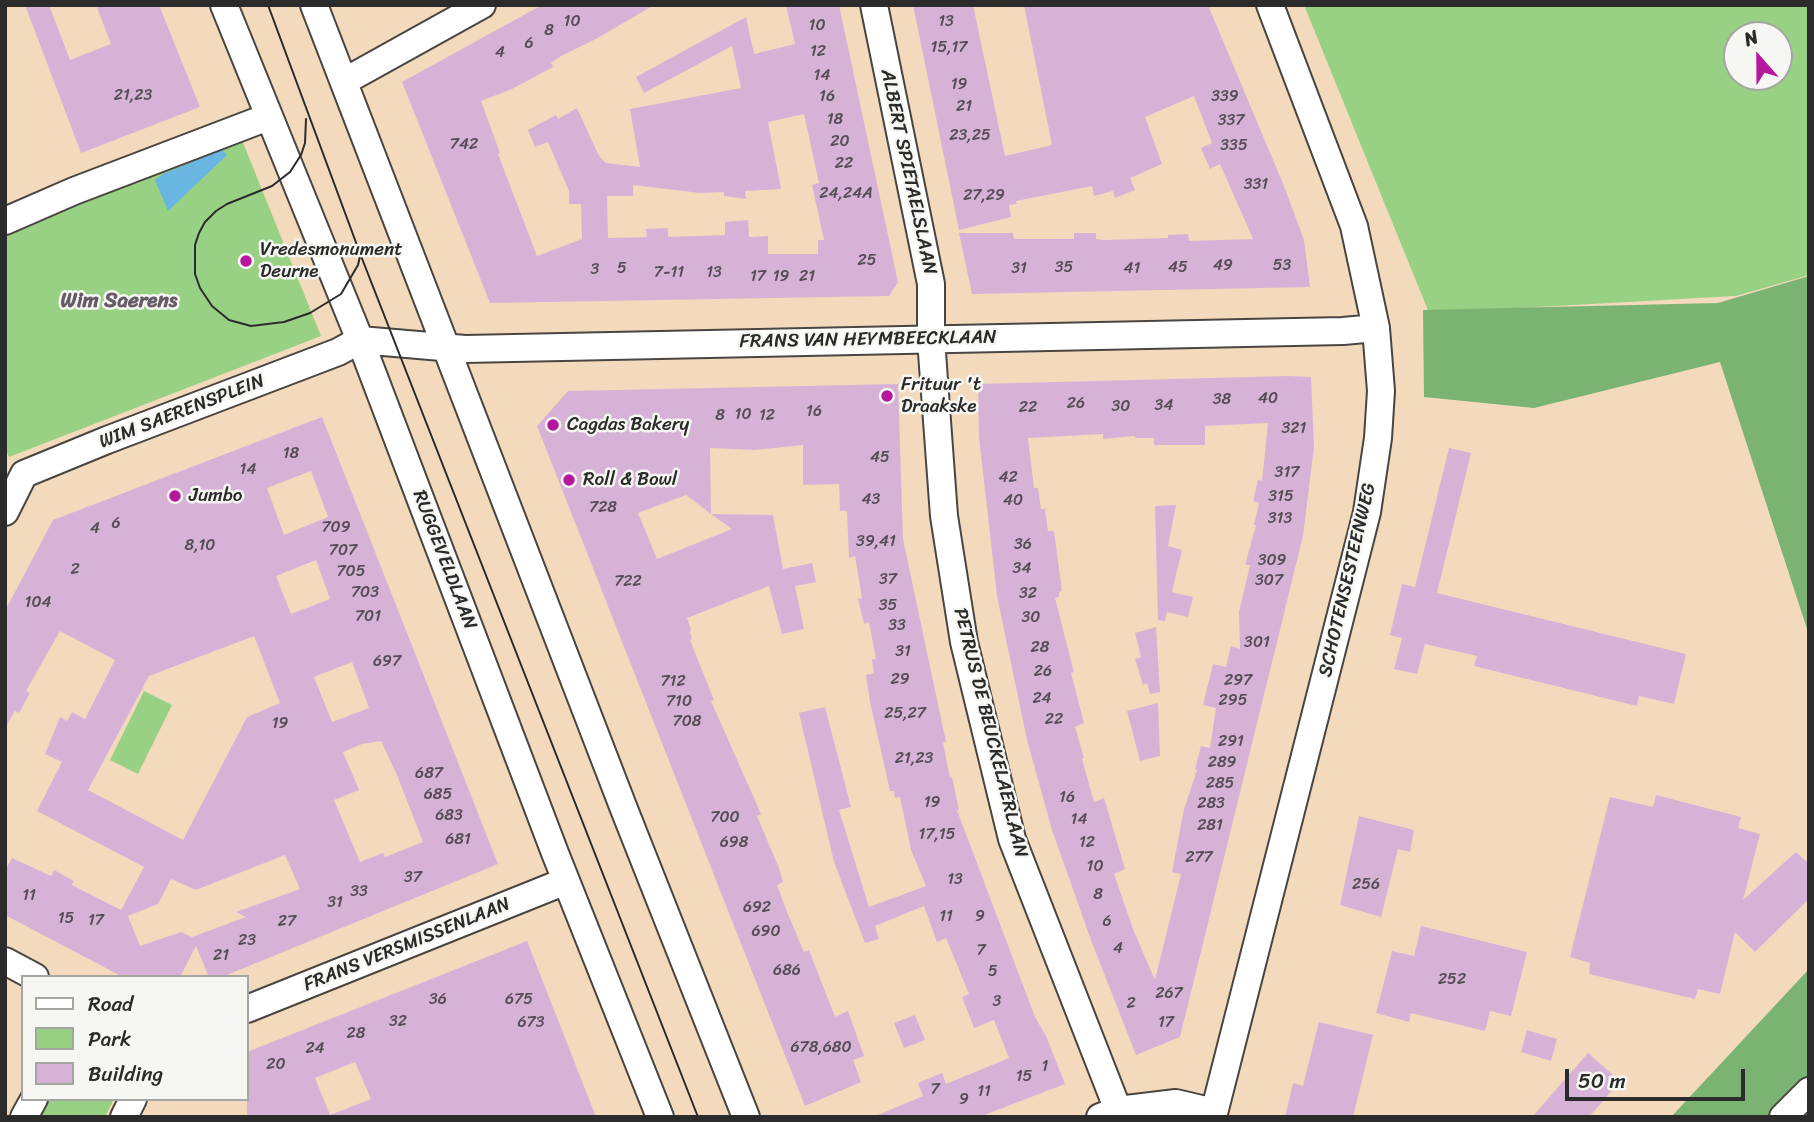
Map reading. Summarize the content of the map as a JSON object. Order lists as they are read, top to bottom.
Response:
{
  "streets": {
    "street": [
      "ALBERT SPIETAELSLAAN",
      "FRANS VAN HEYMBEECKLAAN",
      "WIM SAERENSPLEIN",
      "RUGGEVELDLAAN",
      "SCHOTENSESTEENWEG",
      "PETRUS DE BEUCKELAERLAAN",
      "FRANS VERSMISSENLAAN"
    ]
  },
  "crossings": [
    ["ALBERT SPIETAELSLAAN", "FRANS VAN HEYMBEECKLAAN"],
    ["ALBERT SPIETAELSLAAN", "PETRUS DE BEUCKELAERLAAN"],
    ["FRANS VAN HEYMBEECKLAAN", "WIM SAERENSPLEIN"],
    ["FRANS VAN HEYMBEECKLAAN", "RUGGEVELDLAAN"],
    ["FRANS VAN HEYMBEECKLAAN", "SCHOTENSESTEENWEG"],
    ["FRANS VAN HEYMBEECKLAAN", "PETRUS DE BEUCKELAERLAAN"],
    ["WIM SAERENSPLEIN", "RUGGEVELDLAAN"],
    ["RUGGEVELDLAAN", "FRANS VERSMISSENLAAN"]
  ],
  "districts": ["Wim Saerens"],
  "places": [
    "Vredesmonument Deurne",
    "Frituur 't Draakske",
    "Cagdas Bakery",
    "Roll & Bowl",
    "Jumbo"
  ],
  "house_numbers": [
    "10",
    "13",
    "10",
    "8",
    "6",
    "15,17",
    "12",
    "4",
    "14",
    "19",
    "21,23",
    "16",
    "339",
    "21",
    "18",
    "337",
    "23,25",
    "20",
    "742",
    "335",
    "22",
    "331",
    "24,24A",
    "27,29",
    "25",
    "49",
    "53",
    "35",
    "45",
    "5",
    "31",
    "41",
    "3",
    "7-11",
    "13",
    "17",
    "19",
    "21",
    "40",
    "38",
    "26",
    "34",
    "30",
    "22",
    "16",
    "10",
    "8",
    "12",
    "321",
    "18",
    "45",
    "14",
    "317",
    "42",
    "315",
    "43",
    "40",
    "728",
    "313",
    "6",
    "709",
    "4",
    "39,41",
    "36",
    "8,10",
    "707",
    "309",
    "34",
    "2",
    "705",
    "37",
    "307",
    "722",
    "703",
    "32",
    "104",
    "35",
    "701",
    "30",
    "33",
    "301",
    "28",
    "31",
    "697",
    "26",
    "29",
    "297",
    "712",
    "24",
    "295",
    "710",
    "25,27",
    "22",
    "708",
    "19",
    "291",
    "21,23",
    "289",
    "687",
    "285",
    "685",
    "16",
    "19",
    "283",
    "683",
    "700",
    "14",
    "281",
    "17,15",
    "681",
    "698",
    "12",
    "277",
    "10",
    "37",
    "13",
    "256",
    "33",
    "8",
    "11",
    "31",
    "692",
    "11",
    "9",
    "15",
    "17",
    "27",
    "6",
    "690",
    "23",
    "4",
    "7",
    "21",
    "686",
    "5",
    "252",
    "267",
    "36",
    "675",
    "3",
    "2",
    "32",
    "673",
    "17",
    "28",
    "678,680",
    "24",
    "20",
    "1",
    "15",
    "7",
    "11",
    "9"
  ],
  "legend": ["Road", "Park", "Building"],
  "scale_bar": "50 m",
  "north": "top"
}
